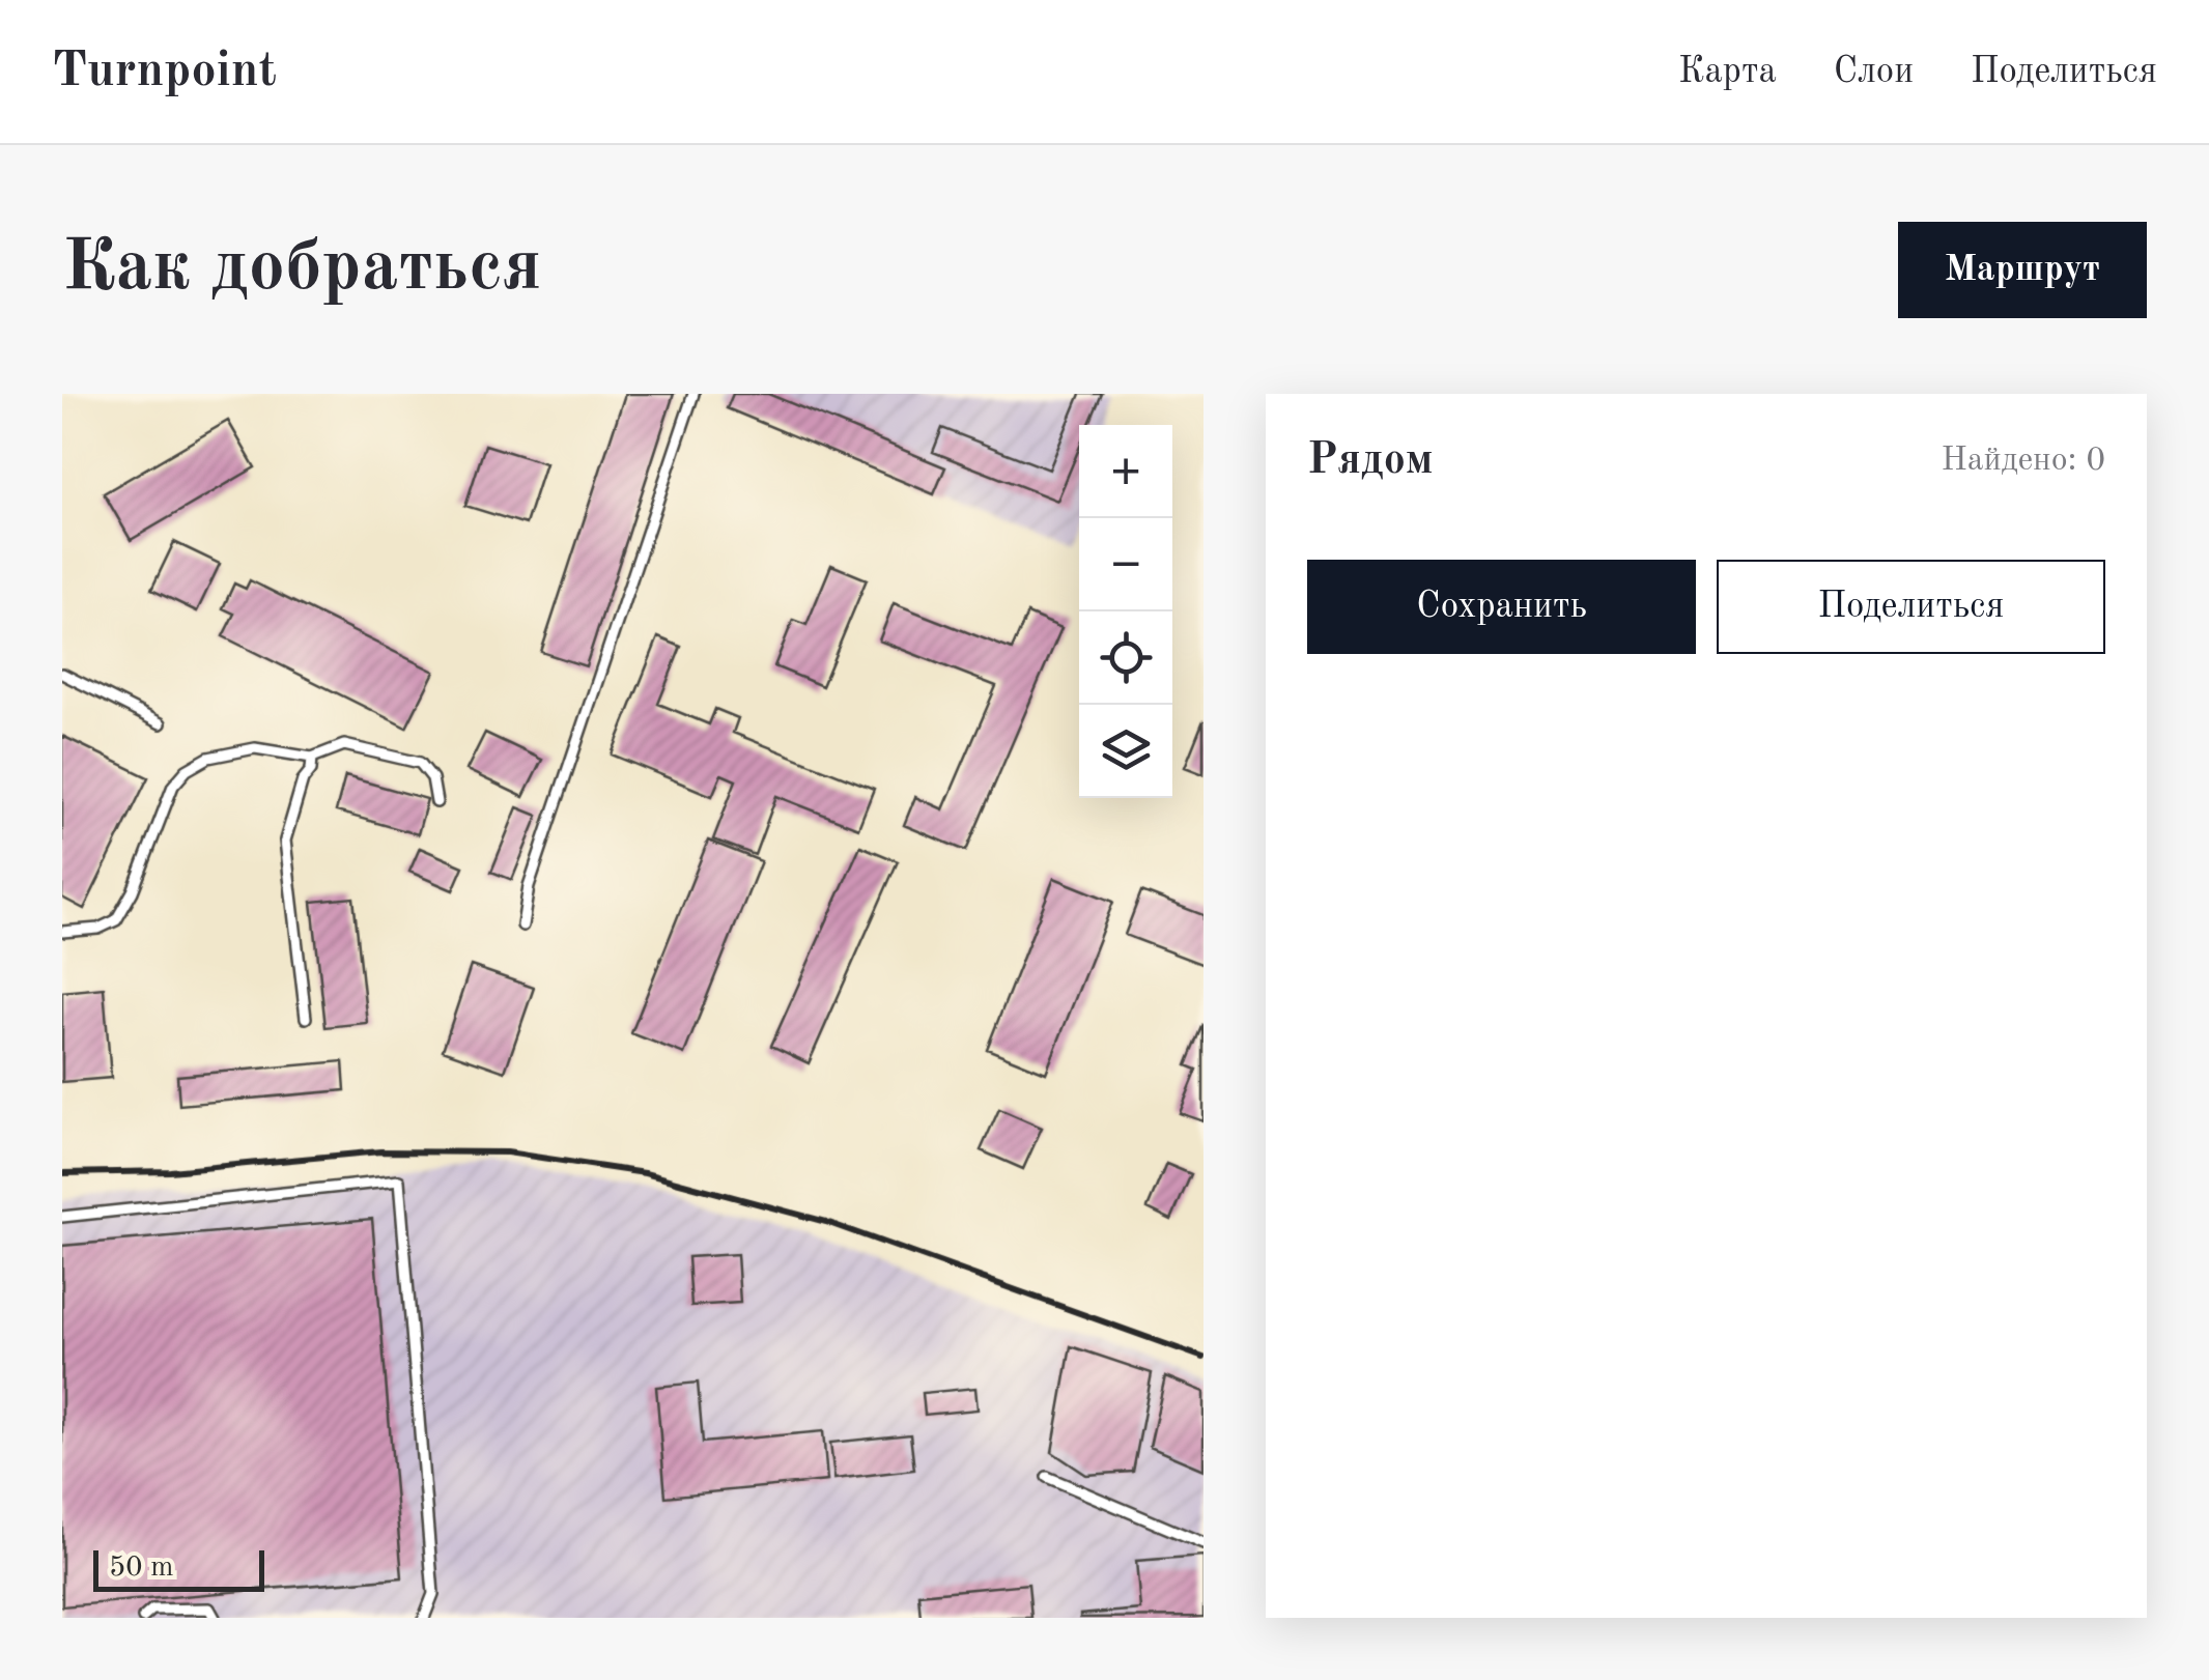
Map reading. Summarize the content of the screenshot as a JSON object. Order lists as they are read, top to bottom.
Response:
{
  "scale_bar": "50 m",
  "page": {
    "header": "Turnpoint",
    "nav": ["Карта", "Слои", "Поделиться"],
    "buttons": [
      "Маршрут",
      ["Сохранить", "Поделиться"]
    ],
    "title": "Как добраться",
    "heading": ["Рядом", "Найдено: 0"],
    "map_buttons": ["+", "−"],
    "scale": "50 m"
  }
}
